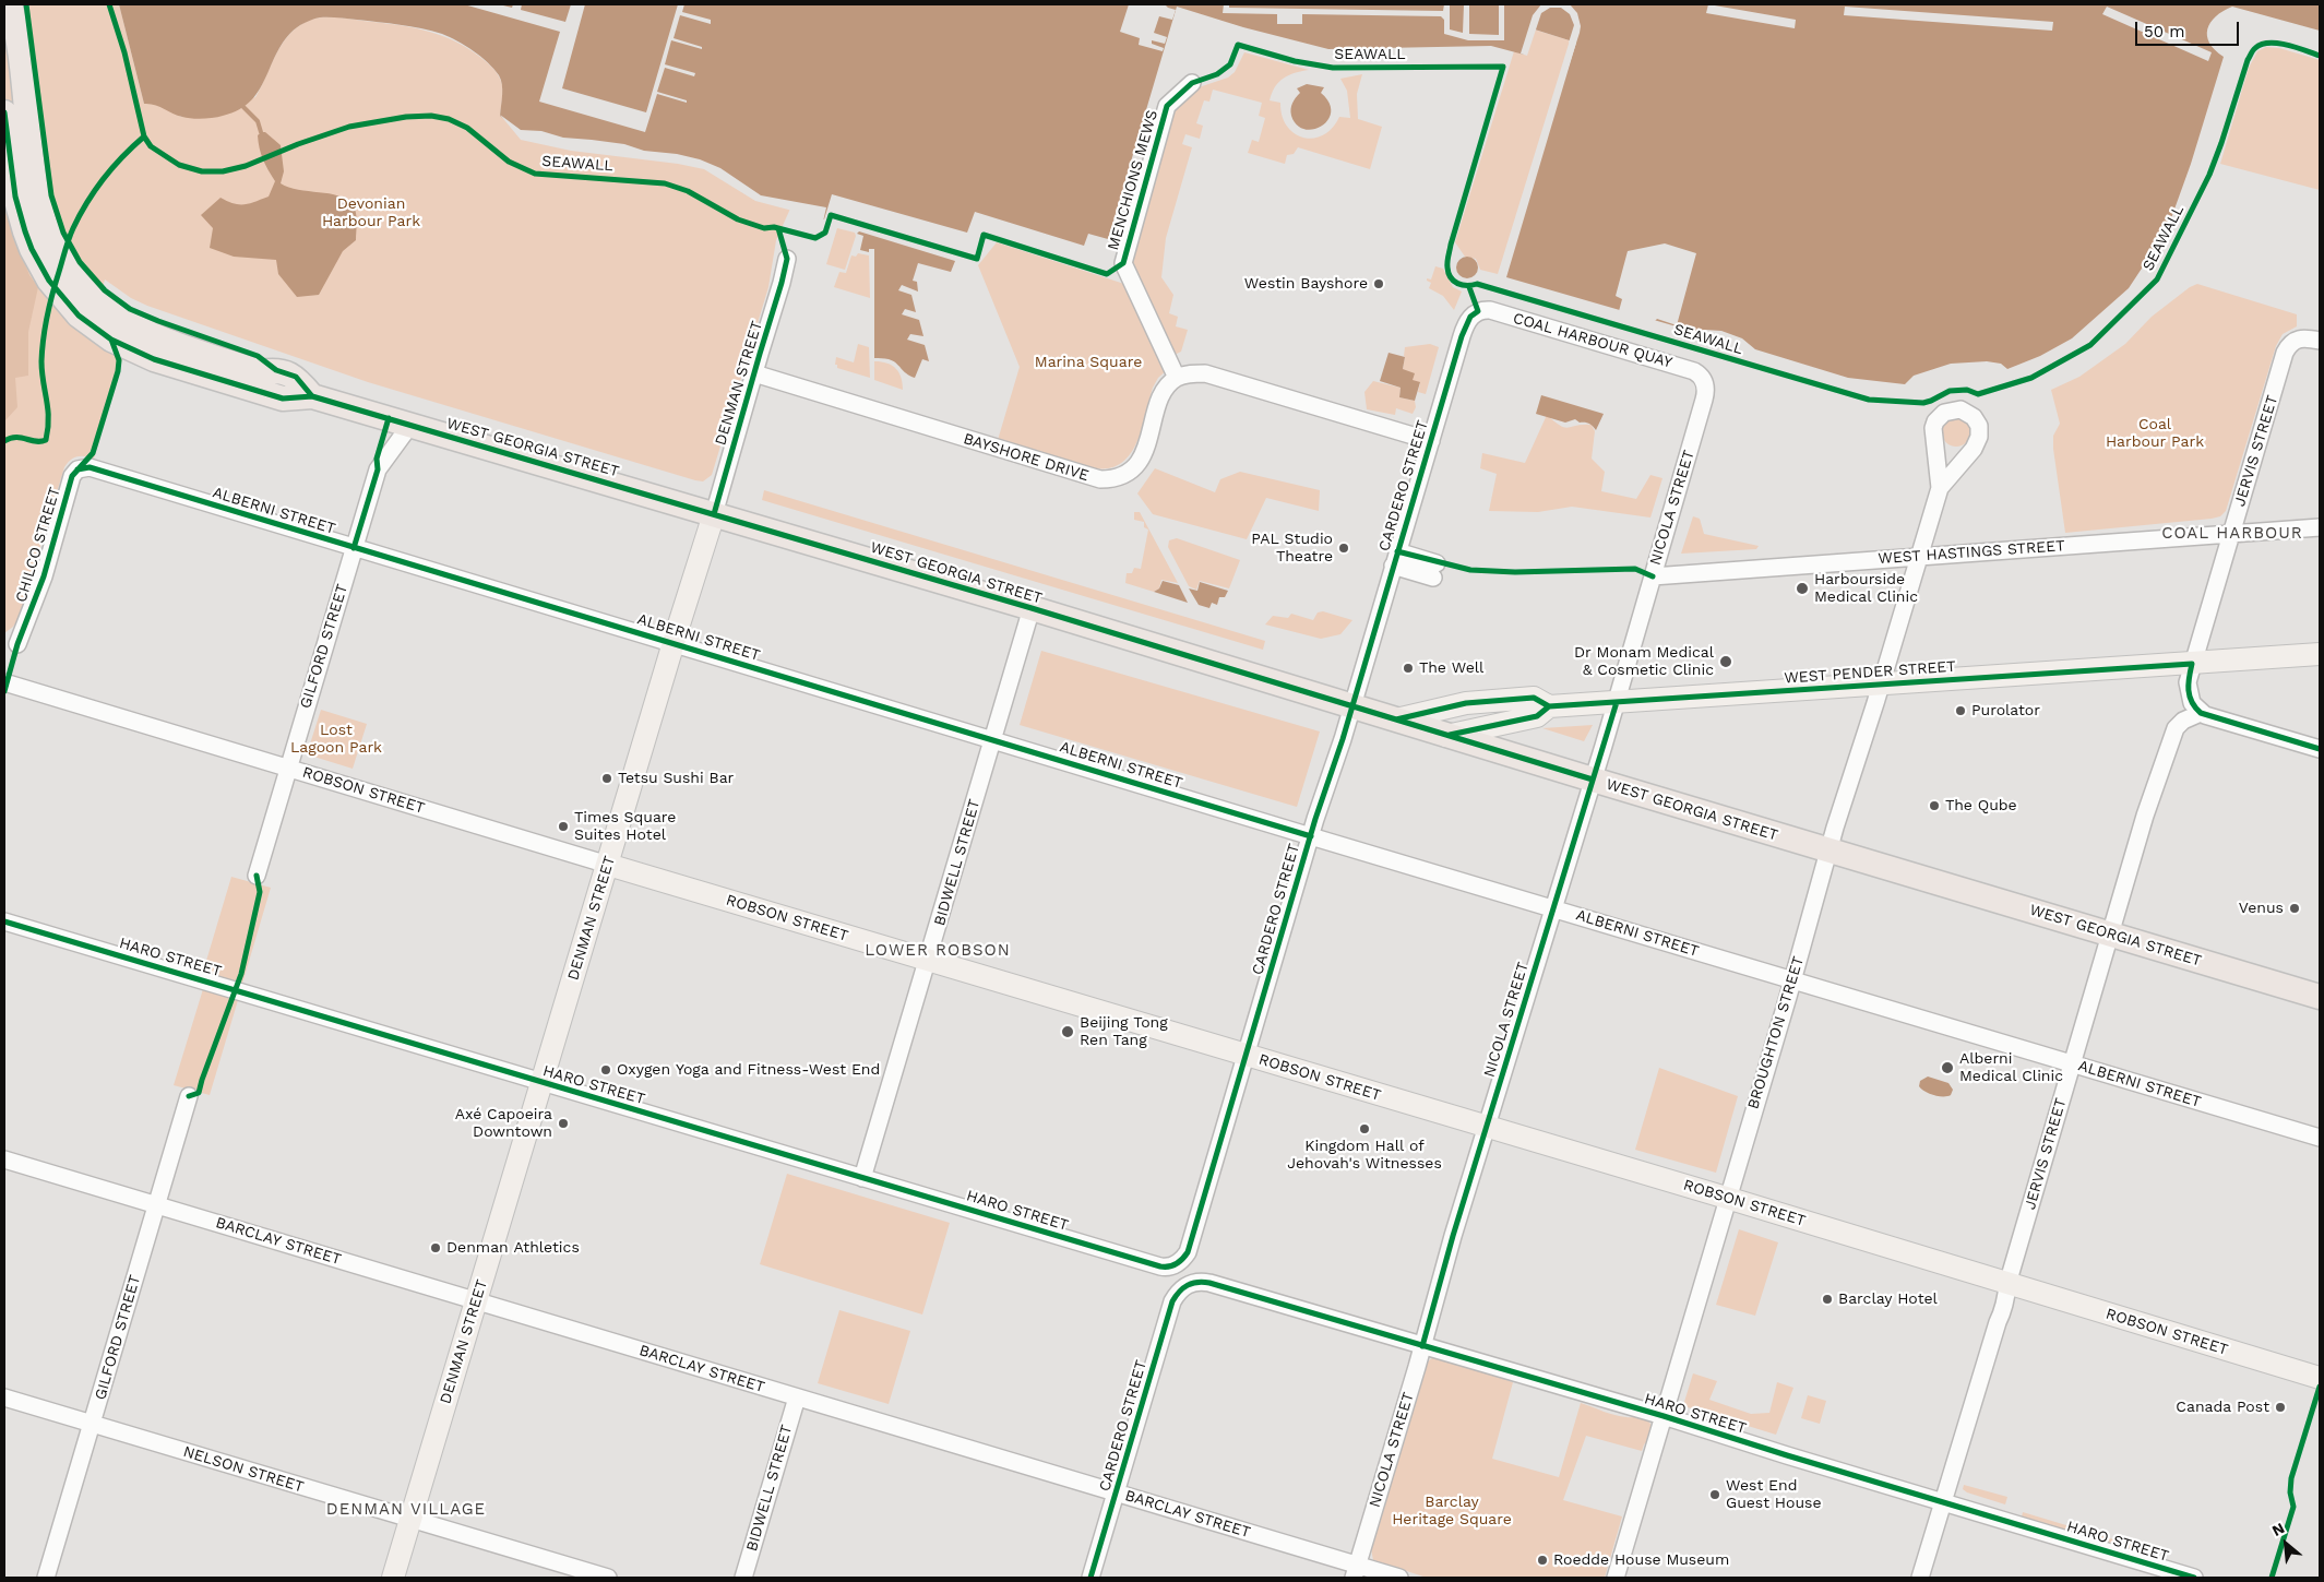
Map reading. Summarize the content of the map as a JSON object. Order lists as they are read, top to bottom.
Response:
{
  "streets": {
    "highway": ["WEST GEORGIA STREET"],
    "main road": ["DENMAN STREET", "WEST PENDER STREET", "ROBSON STREET"],
    "street": [
      "MENCHIONS MEWS",
      "COAL HARBOUR QUAY",
      "JERVIS STREET",
      "BAYSHORE DRIVE",
      "CARDERO STREET",
      "NICOLA STREET",
      "ALBERNI STREET",
      "CHILCO STREET",
      "WEST HASTINGS STREET",
      "GILFORD STREET",
      "BIDWELL STREET",
      "HARO STREET",
      "BROUGHTON STREET",
      "BARCLAY STREET",
      "NELSON STREET"
    ],
    "cycle path": ["SEAWALL"]
  },
  "crossings": [
    ["MENCHIONS MEWS", "BAYSHORE DRIVE"],
    ["COAL HARBOUR QUAY", "CARDERO STREET"],
    ["COAL HARBOUR QUAY", "NICOLA STREET"],
    ["DENMAN STREET", "WEST GEORGIA STREET"],
    ["DENMAN STREET", "BAYSHORE DRIVE"],
    ["DENMAN STREET", "ALBERNI STREET"],
    ["DENMAN STREET", "ROBSON STREET"],
    ["DENMAN STREET", "HARO STREET"],
    ["DENMAN STREET", "BARCLAY STREET"],
    ["DENMAN STREET", "NELSON STREET"],
    ["WEST GEORGIA STREET", "JERVIS STREET"],
    ["WEST GEORGIA STREET", "CARDERO STREET"],
    ["WEST GEORGIA STREET", "NICOLA STREET"],
    ["WEST GEORGIA STREET", "GILFORD STREET"],
    ["WEST GEORGIA STREET", "WEST PENDER STREET"],
    ["WEST GEORGIA STREET", "BIDWELL STREET"],
    ["WEST GEORGIA STREET", "BROUGHTON STREET"],
    ["JERVIS STREET", "ALBERNI STREET"],
    ["JERVIS STREET", "WEST HASTINGS STREET"],
    ["JERVIS STREET", "WEST PENDER STREET"],
    ["JERVIS STREET", "ROBSON STREET"],
    ["JERVIS STREET", "HARO STREET"],
    ["CARDERO STREET", "ALBERNI STREET"],
    ["CARDERO STREET", "ROBSON STREET"],
    ["CARDERO STREET", "HARO STREET"],
    ["CARDERO STREET", "BARCLAY STREET"],
    ["NICOLA STREET", "ALBERNI STREET"],
    ["NICOLA STREET", "WEST HASTINGS STREET"],
    ["NICOLA STREET", "WEST PENDER STREET"],
    ["NICOLA STREET", "ROBSON STREET"],
    ["NICOLA STREET", "HARO STREET"],
    ["NICOLA STREET", "BARCLAY STREET"],
    ["ALBERNI STREET", "CHILCO STREET"],
    ["ALBERNI STREET", "GILFORD STREET"],
    ["ALBERNI STREET", "BIDWELL STREET"],
    ["ALBERNI STREET", "BROUGHTON STREET"],
    ["WEST HASTINGS STREET", "BROUGHTON STREET"],
    ["GILFORD STREET", "ROBSON STREET"],
    ["GILFORD STREET", "BARCLAY STREET"],
    ["GILFORD STREET", "NELSON STREET"],
    ["WEST PENDER STREET", "BROUGHTON STREET"],
    ["ROBSON STREET", "BIDWELL STREET"],
    ["ROBSON STREET", "BROUGHTON STREET"],
    ["BIDWELL STREET", "HARO STREET"],
    ["BIDWELL STREET", "BARCLAY STREET"],
    ["HARO STREET", "BROUGHTON STREET"]
  ],
  "districts": ["COAL HARBOUR", "LOWER ROBSON", "DENMAN VILLAGE"],
  "parks": [
    "Devonian Harbour Park",
    "Marina Square",
    "Coal Harbour Park",
    "Lost Lagoon Park",
    "Barclay Heritage Square"
  ],
  "places": [
    "Westin Bayshore",
    "PAL Studio Theatre",
    "Harbourside Medical Clinic",
    "Dr Monam Medical & Cosmetic Clinic",
    "The Well",
    "Purolator",
    "Tetsu Sushi Bar",
    "The Qube",
    "Times Square Suites Hotel",
    "Venus",
    "Beijing Tong Ren Tang",
    "Alberni Medical Clinic",
    "Oxygen Yoga and Fitness-West End",
    "Axé Capoeira Downtown",
    "Kingdom Hall of Jehovah's Witnesses",
    "Denman Athletics",
    "Barclay Hotel",
    "Canada Post",
    "West End Guest House",
    "Roedde House Museum"
  ],
  "scale_bar": "50 m",
  "north": "top left"
}
